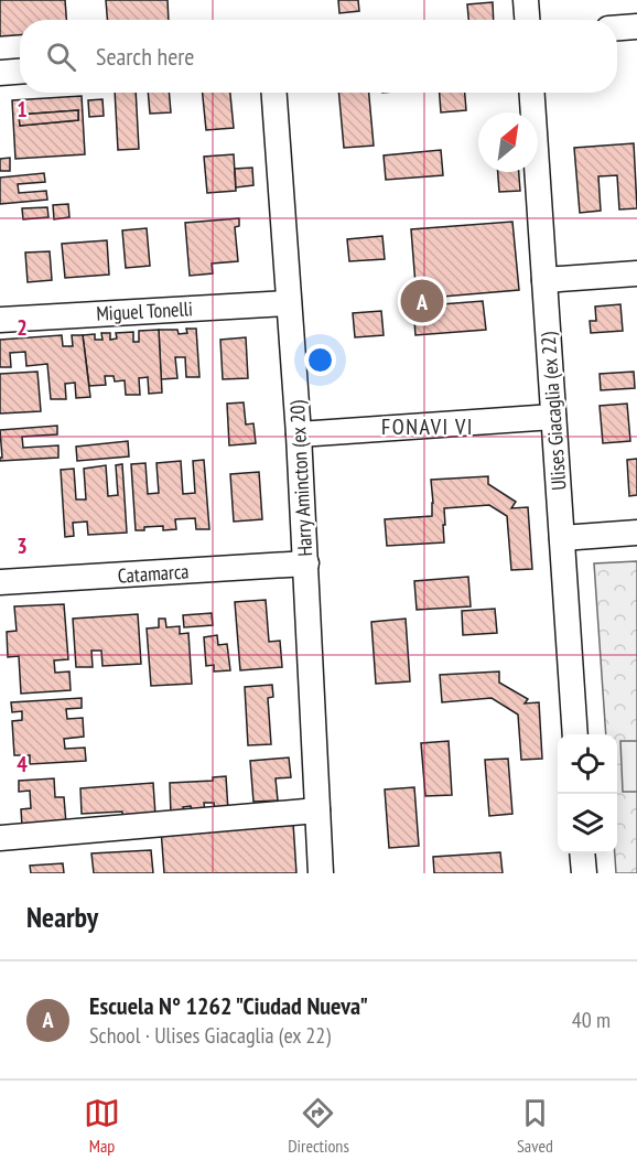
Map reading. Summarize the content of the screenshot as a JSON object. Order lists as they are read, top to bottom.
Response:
{
  "streets": {
    "street": [
      "Miguel Tonelli",
      "Ulises Giacaglia (ex 22)",
      "Harry Amincton (ex 20)",
      "Catamarca"
    ]
  },
  "crossings": [
    ["Miguel Tonelli", "Harry Amincton (ex 20)"],
    ["Harry Amincton (ex 20)", "Catamarca"]
  ],
  "districts": ["FONAVI VI"],
  "north": "top right",
  "page": {
    "search": "Search here",
    "pins": "A",
    "heading": "Nearby",
    "list": [
      {
        "mark": "A",
        "name": "Escuela N° 1262 \"Ciudad Nueva\"",
        "note": "School · Ulises Giacaglia (ex 22)",
        "value": "40 m"
      }
    ],
    "nav": ["Map", "Directions", "Saved"]
  },
  "grid": {
    "rows": [
      "1",
      "2",
      "3",
      "4"
    ]
  }
}
